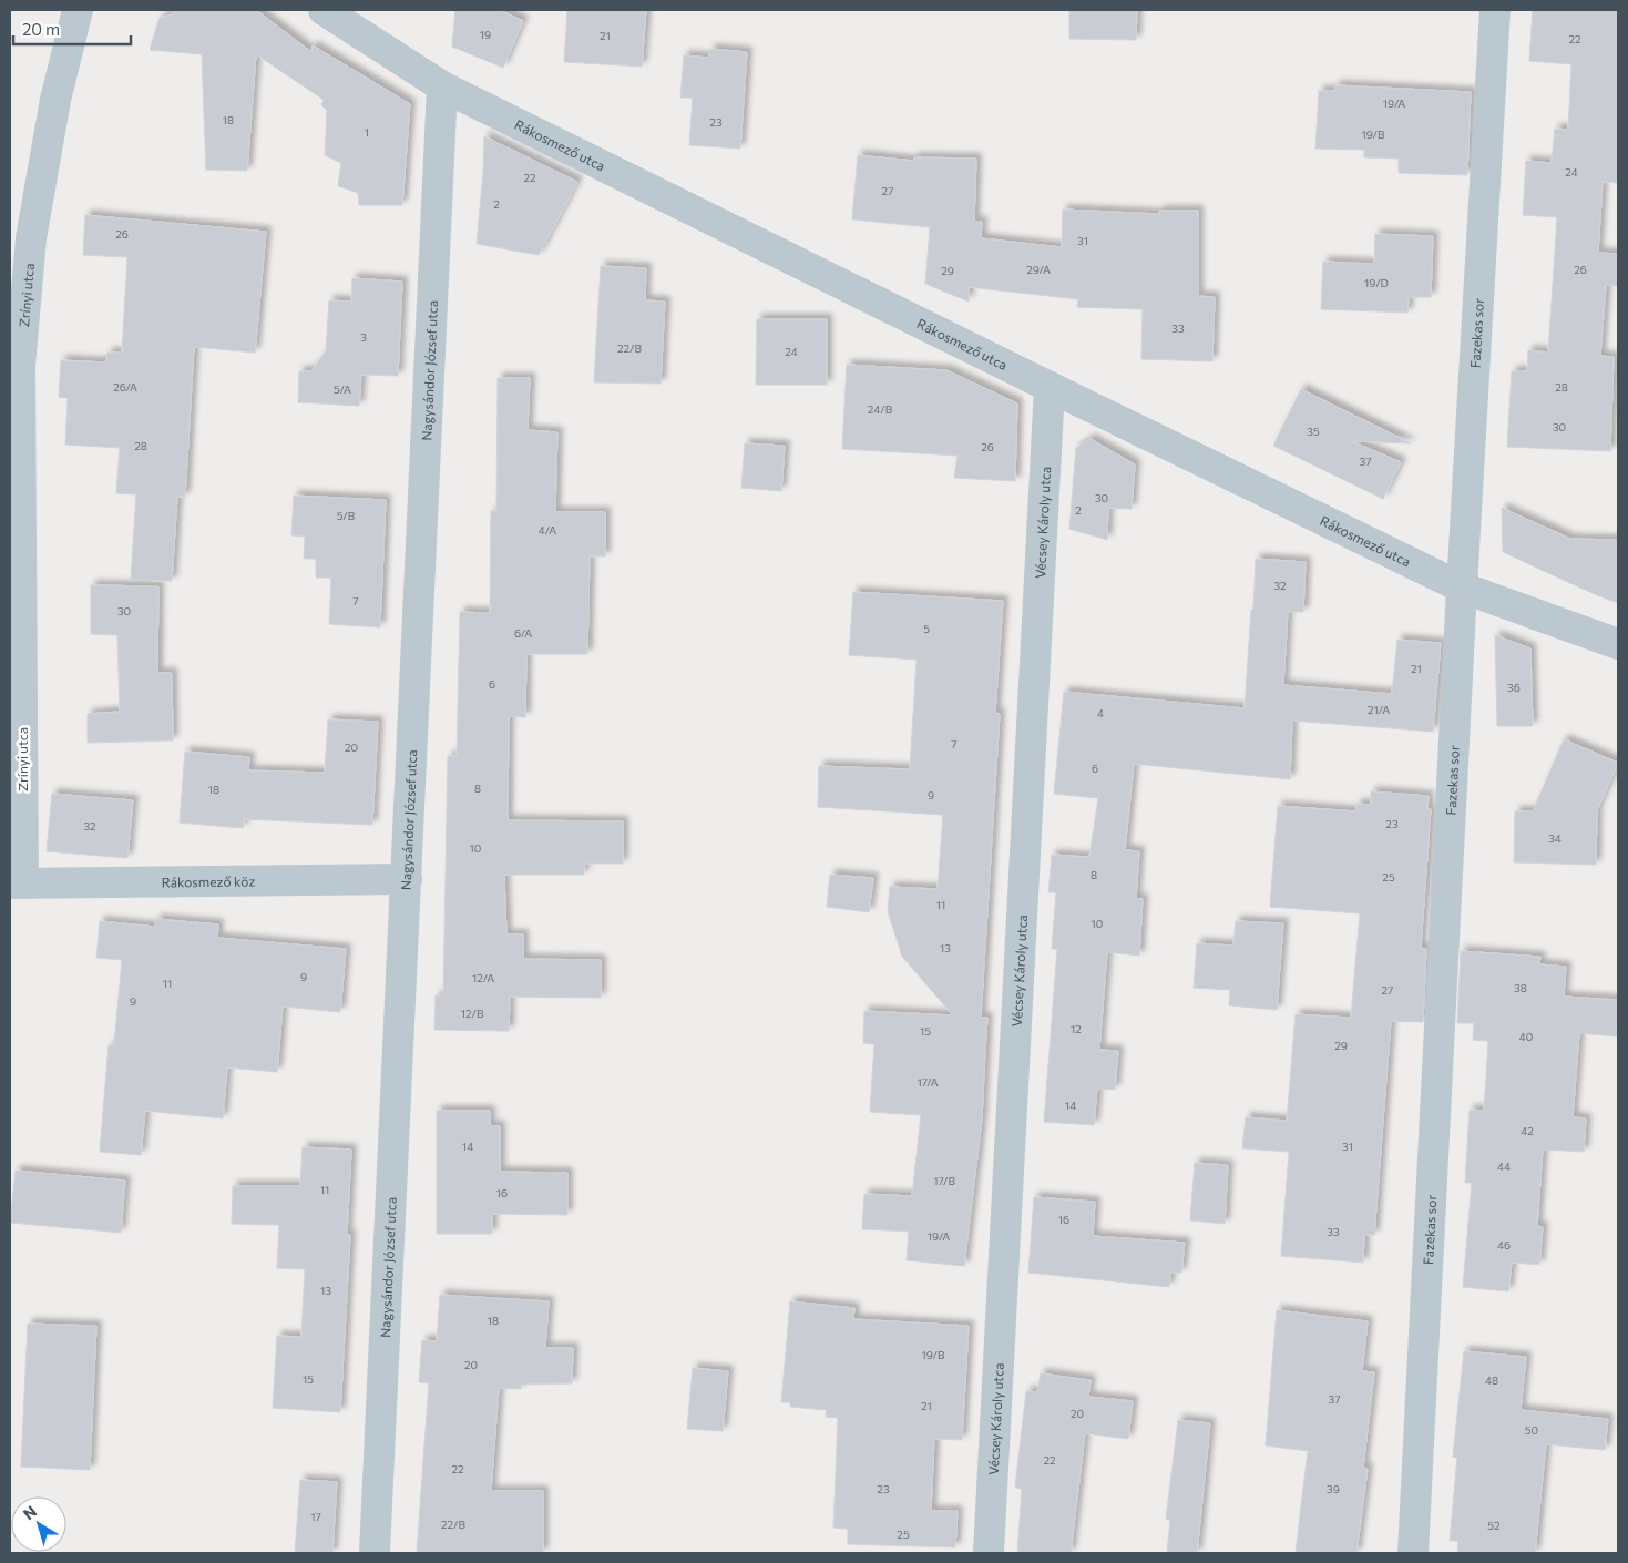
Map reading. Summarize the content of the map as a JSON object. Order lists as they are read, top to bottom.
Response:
{
  "streets": {
    "street": [
      "Rákosmező utca",
      "Zrínyi utca",
      "Fazekas sor",
      "Nagysándor József utca",
      "Vécsey Károly utca",
      "Rákosmező köz"
    ]
  },
  "crossings": [
    ["Rákosmező utca", "Fazekas sor"],
    ["Rákosmező utca", "Nagysándor József utca"],
    ["Rákosmező utca", "Vécsey Károly utca"],
    ["Zrínyi utca", "Rákosmező köz"],
    ["Nagysándor József utca", "Rákosmező köz"]
  ],
  "house_numbers": [
    "19",
    "21",
    "22",
    "19/A",
    "18",
    "23",
    "1",
    "19/B",
    "24",
    "22",
    "27",
    "2",
    "26",
    "31",
    "29/A",
    "26",
    "29",
    "19/D",
    "33",
    "3",
    "22/B",
    "24",
    "26/A",
    "28",
    "5/A",
    "24/B",
    "30",
    "35",
    "28",
    "26",
    "37",
    "30",
    "2",
    "5/B",
    "4/A",
    "32",
    "7",
    "30",
    "5",
    "6/A",
    "21",
    "6",
    "36",
    "21/A",
    "4",
    "7",
    "20",
    "6",
    "8",
    "18",
    "9",
    "23",
    "32",
    "34",
    "10",
    "8",
    "25",
    "11",
    "10",
    "13",
    "9",
    "12/A",
    "11",
    "38",
    "27",
    "9",
    "12/B",
    "12",
    "15",
    "40",
    "29",
    "17/A",
    "14",
    "42",
    "14",
    "31",
    "44",
    "17/B",
    "11",
    "16",
    "16",
    "33",
    "19/A",
    "46",
    "13",
    "18",
    "19/B",
    "20",
    "15",
    "48",
    "37",
    "21",
    "20",
    "50",
    "22",
    "22",
    "23",
    "39",
    "17",
    "22/B",
    "52",
    "25"
  ],
  "scale_bar": "20 m",
  "north": "top left"
}
